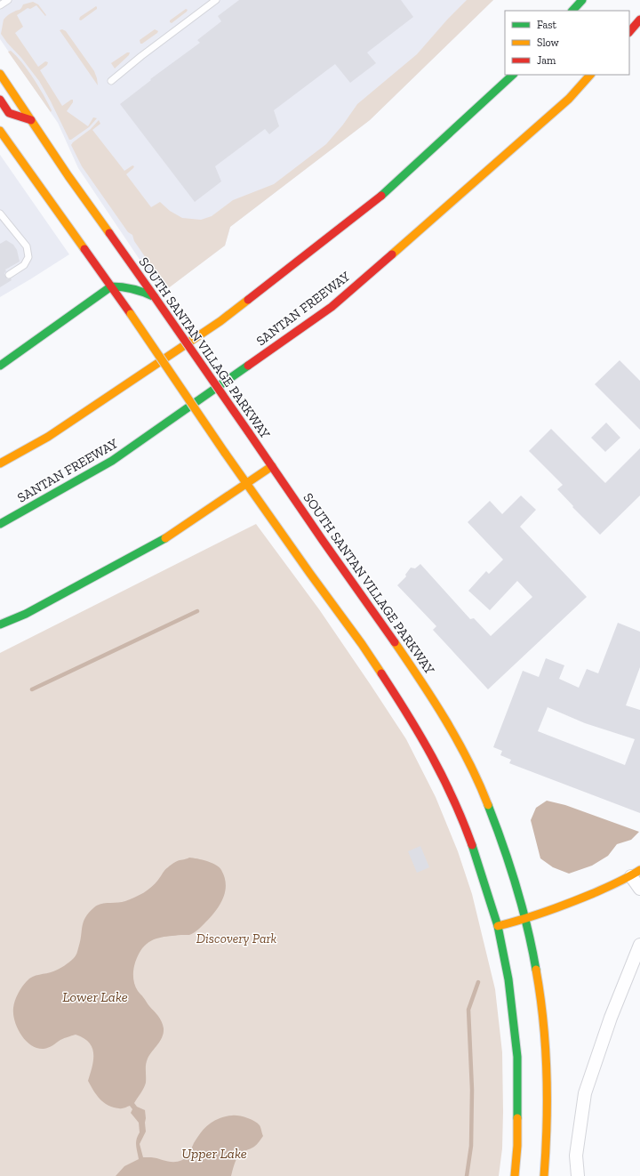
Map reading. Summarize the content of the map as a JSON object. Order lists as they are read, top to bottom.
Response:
{
  "streets": {
    "main road": ["SANTAN FREEWAY", "SOUTH SANTAN VILLAGE PARKWAY"]
  },
  "water": ["Lower Lake", "Upper Lake"],
  "parks": ["Discovery Park"],
  "legend": ["Fast", "Slow", "Jam"]
}
